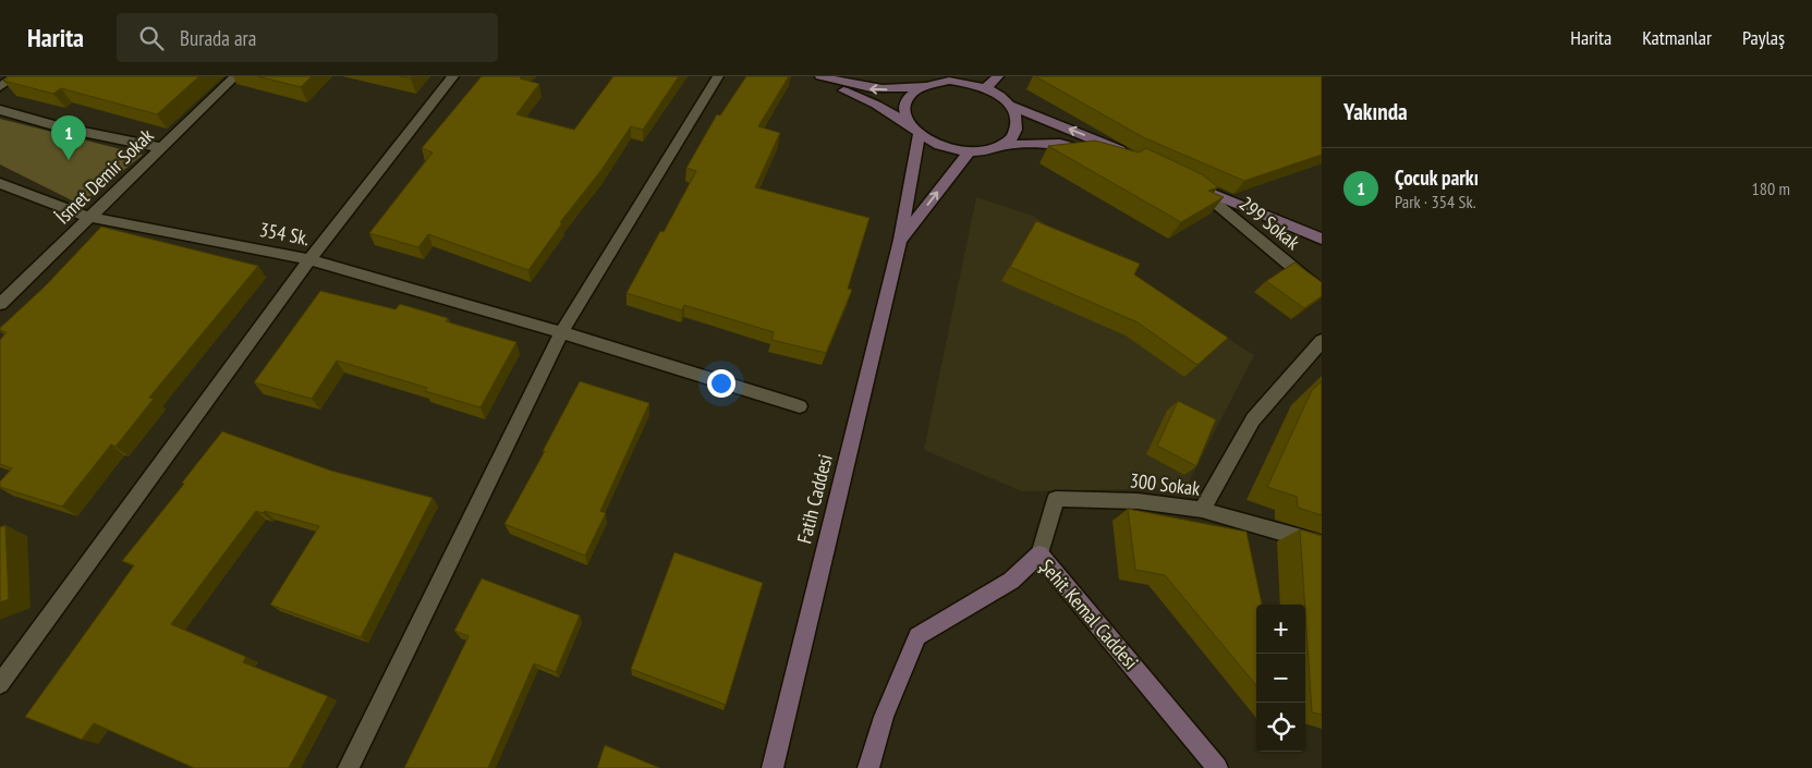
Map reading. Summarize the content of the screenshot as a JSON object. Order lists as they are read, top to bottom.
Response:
{
  "streets": {
    "street": [
      "İsmet Demir Sokak",
      "299 Sokak",
      "354 Sk.",
      "300 Sokak",
      "Fatih Caddesi",
      "Şehit Kemal Caddesi"
    ]
  },
  "crossings": [
    ["İsmet Demir Sokak", "354 Sk."],
    ["300 Sokak", "Şehit Kemal Caddesi"]
  ],
  "page": {
    "header": "Harita",
    "search": "Burada ara",
    "nav": ["Harita", "Katmanlar", "Paylaş"],
    "heading": "Yakında",
    "pins": "1",
    "list": [
      {
        "mark": "1",
        "name": "Çocuk parkı",
        "note": "Park · 354 Sk.",
        "value": "180 m"
      }
    ],
    "map_buttons": ["+", "−"]
  }
}
